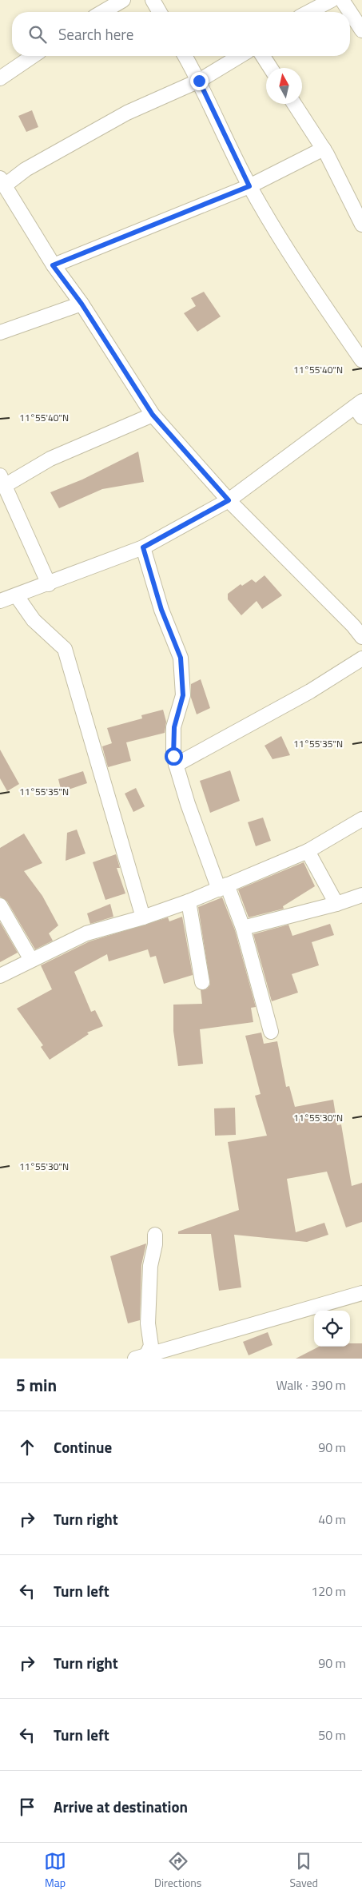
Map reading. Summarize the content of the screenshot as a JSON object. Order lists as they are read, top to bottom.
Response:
{
  "north": "top",
  "page": {
    "search": "Search here",
    "heading": ["5 min", "Walk · 390 m"],
    "list": [
      ["Continue", "90 m"],
      ["Turn right", "40 m"],
      ["Turn left", "120 m"],
      ["Turn right", "90 m"],
      ["Turn left", "50 m"],
      "Arrive at destination"
    ],
    "nav": ["Map", "Directions", "Saved"]
  },
  "coordinates": ["11°55'40\"N", "11°55'35\"N", "11°55'30\"N"]
}
